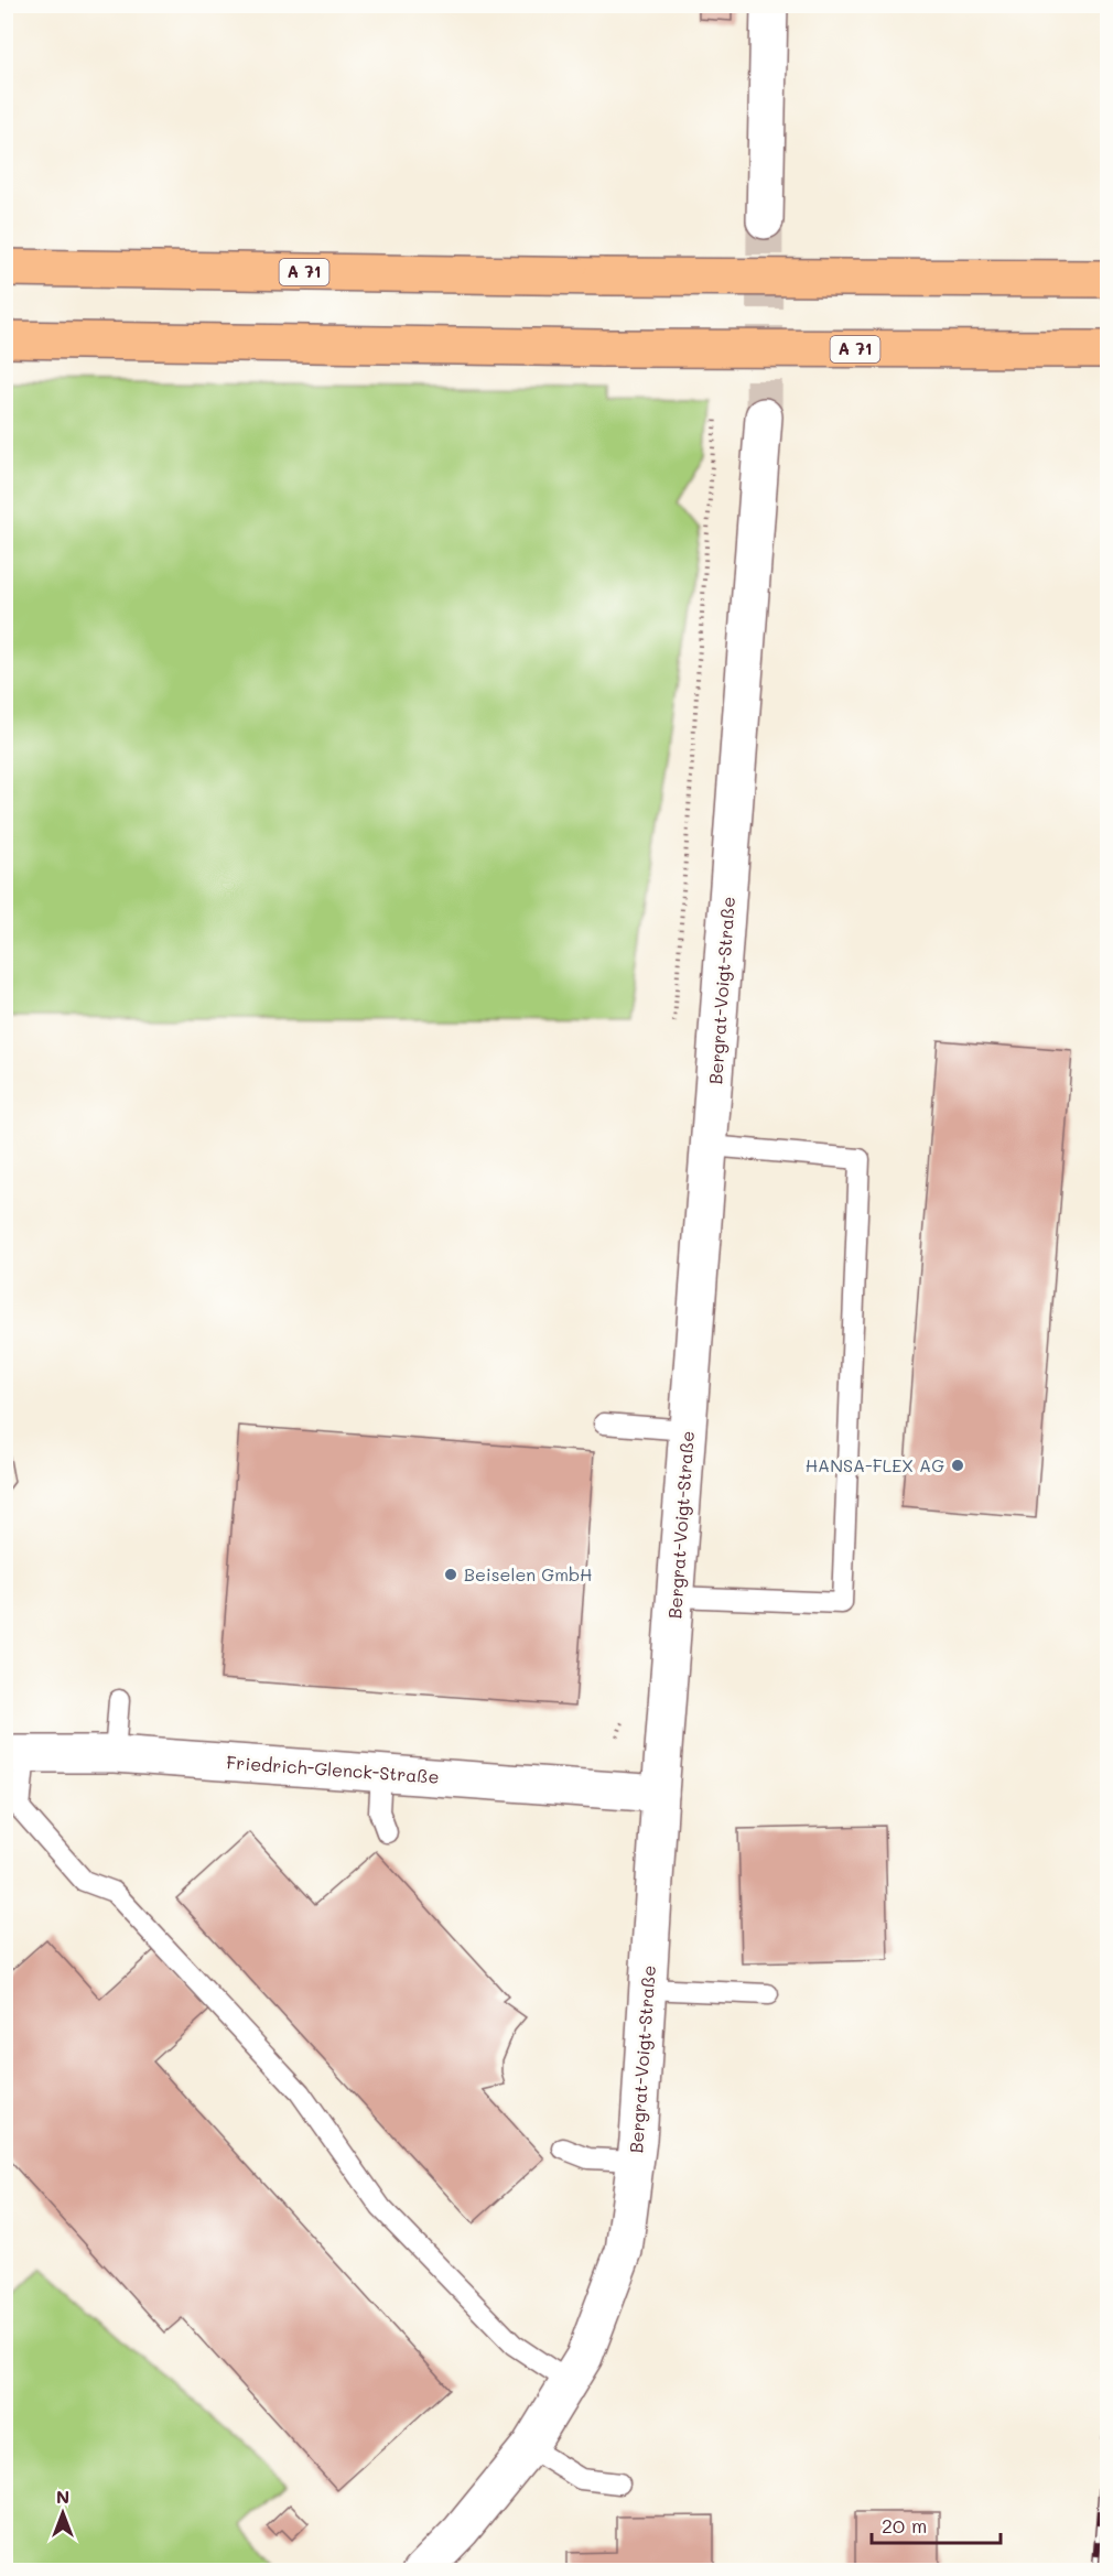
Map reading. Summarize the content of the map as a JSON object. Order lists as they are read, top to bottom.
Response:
{
  "streets": {
    "highway": ["A 71"],
    "street": ["Bergrat-Voigt-Straße", "Friedrich-Glenck-Straße"]
  },
  "crossings": [
    ["Bergrat-Voigt-Straße", "Friedrich-Glenck-Straße"]
  ],
  "places": ["HANSA-FLEX AG", "Beiselen GmbH"],
  "scale_bar": "20 m",
  "north": "top"
}
